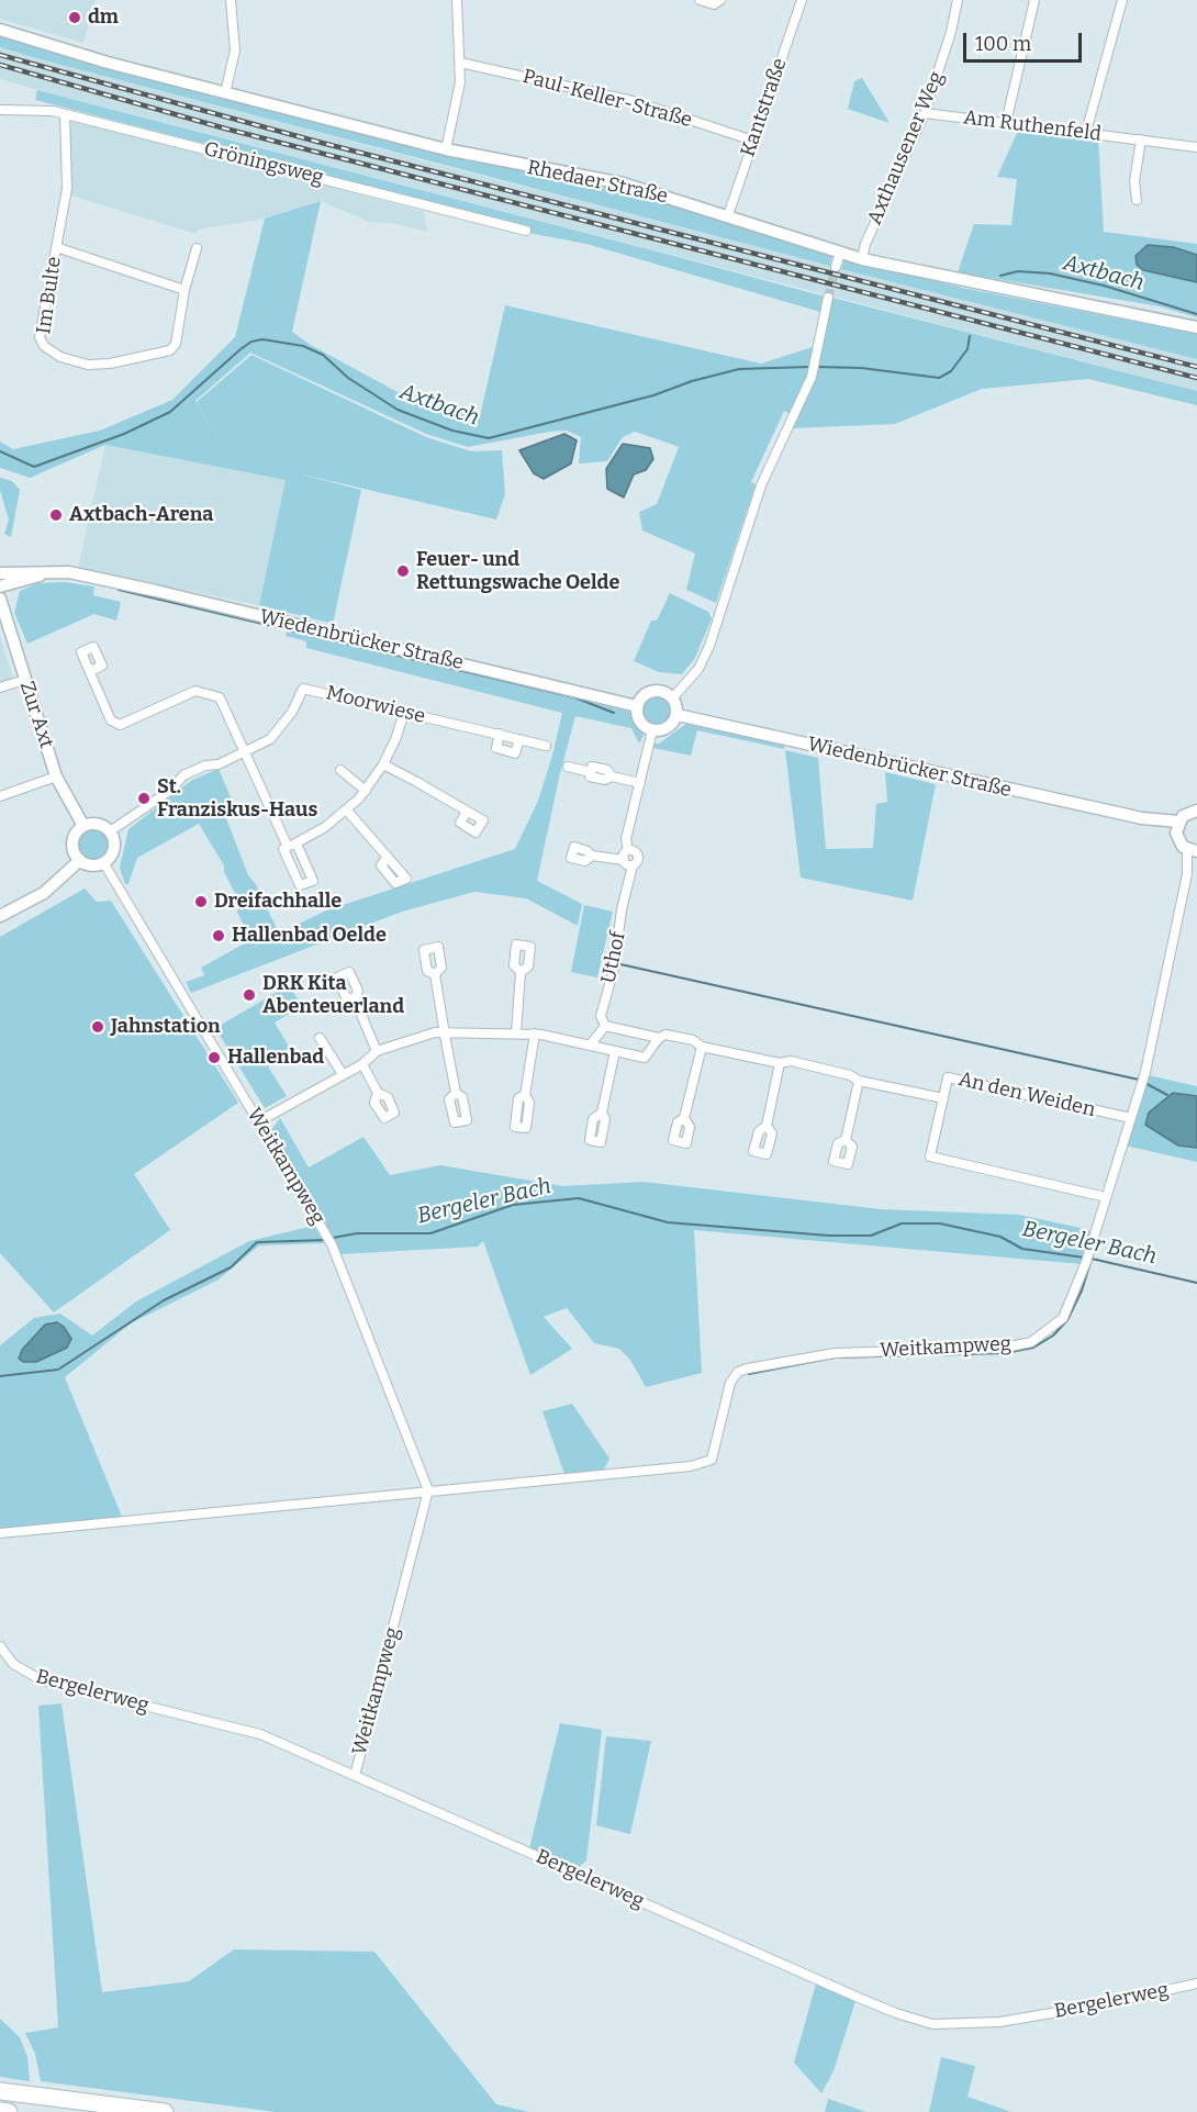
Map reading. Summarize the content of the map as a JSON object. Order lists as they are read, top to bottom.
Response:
{
  "streets": {
    "street": [
      "Paul-Keller-Straße",
      "Kantstraße",
      "Am Ruthenfeld",
      "Axthausener Weg",
      "Gröningsweg",
      "Rhedaer Straße",
      "Im Bulte",
      "Wiedenbrücker Straße",
      "Moorwiese",
      "Zur Axt",
      "Uthof",
      "An den Weiden",
      "Weitkampweg",
      "Bergelerweg"
    ]
  },
  "crossings": [
    ["Paul-Keller-Straße", "Kantstraße"],
    ["Kantstraße", "Rhedaer Straße"],
    ["Am Ruthenfeld", "Axthausener Weg"],
    ["Axthausener Weg", "Rhedaer Straße"],
    ["Gröningsweg", "Im Bulte"],
    ["Moorwiese", "Zur Axt"],
    ["Moorwiese", "Weitkampweg"],
    ["Zur Axt", "Weitkampweg"],
    ["An den Weiden", "Weitkampweg"],
    ["Weitkampweg", "Bergelerweg"]
  ],
  "water": ["Axtbach", "Bergeler Bach"],
  "places": [
    "dm",
    "Axtbach-Arena",
    "Feuer- und Rettungswache Oelde",
    "St. Franziskus-Haus",
    "Dreifachhalle",
    "Hallenbad Oelde",
    "DRK Kita Abenteuerland",
    "Jahnstation",
    "Hallenbad"
  ],
  "scale_bar": "100 m"
}
